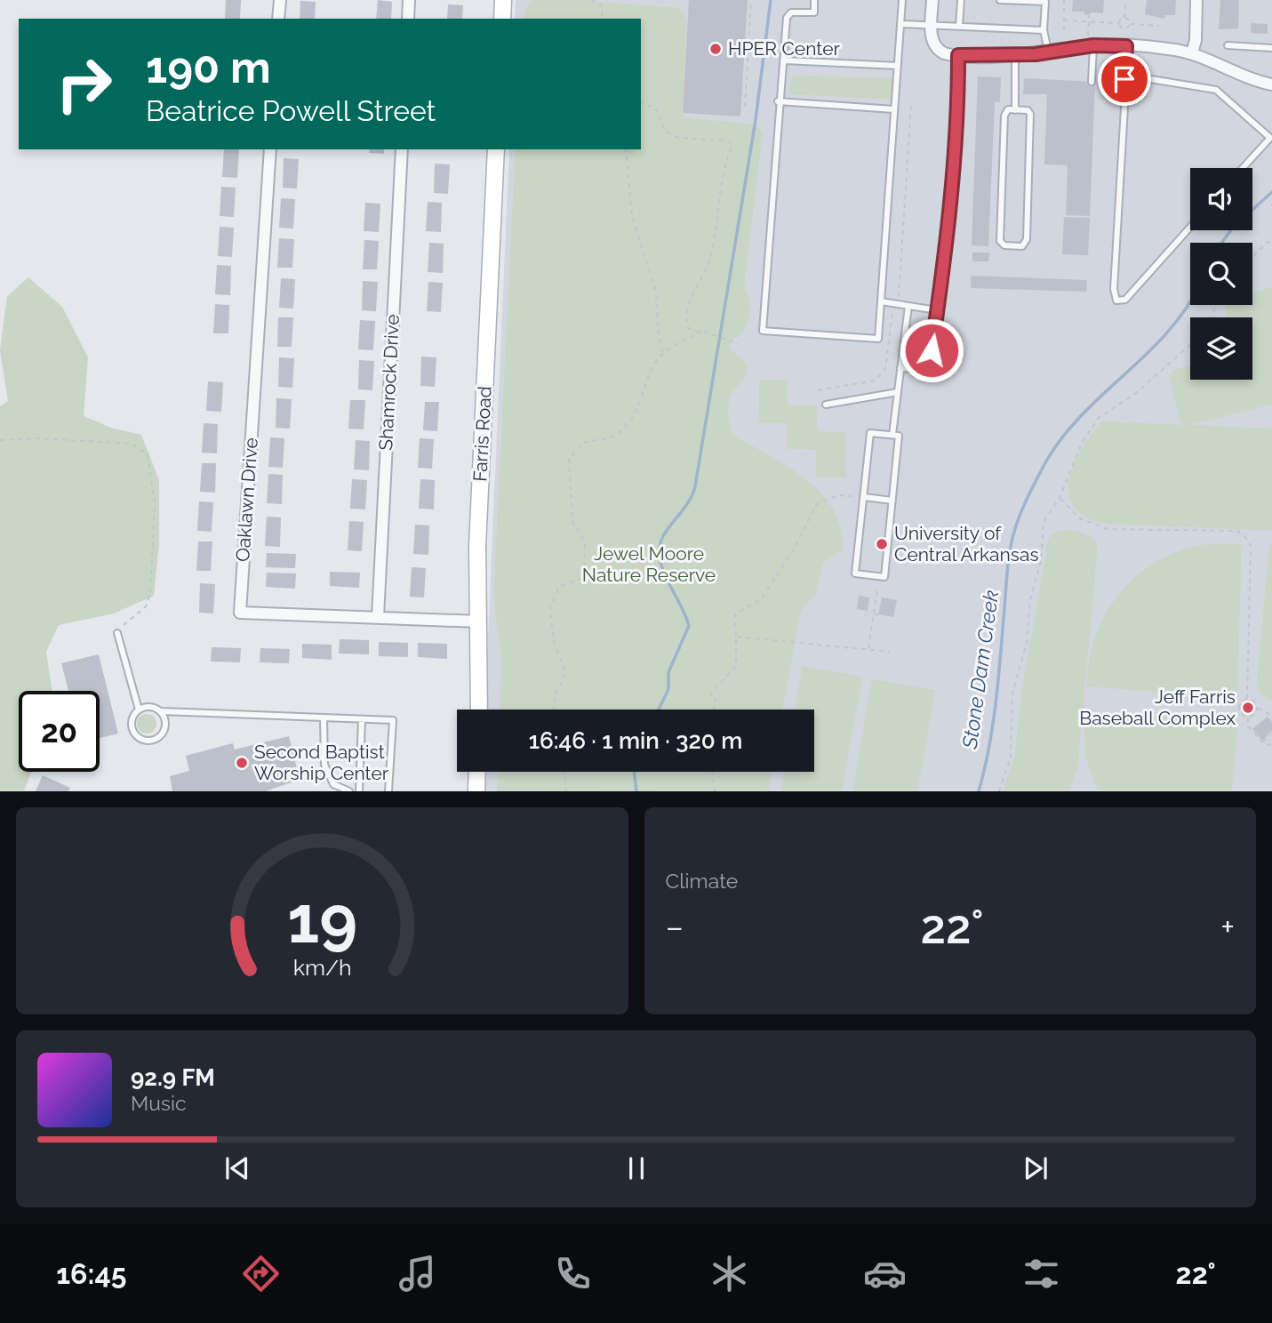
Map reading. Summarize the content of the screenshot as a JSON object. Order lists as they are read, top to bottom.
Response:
{
  "streets": {
    "street": ["Shamrock Drive", "Farris Road", "Oaklawn Drive"]
  },
  "crossings": [
    ["Shamrock Drive", "Oaklawn Drive"],
    ["Farris Road", "Oaklawn Drive"]
  ],
  "water": ["Stone Dam Creek"],
  "parks": ["Jewel Moore Nature Reserve"],
  "places": [
    "HPER Center",
    "University of Central Arkansas",
    "Jeff Farris Baseball Complex",
    "Second Baptist Worship Center"
  ],
  "page": {
    "turn": ["190 m", "Beatrice Powell Street"],
    "limit": "20",
    "trip": "16:46 · 1 min · 320 m",
    "tile": "Climate",
    "heat": ["−", "22°", "+"],
    "song": ["92.9 FM", "Music"],
    "tabs": ["16:45", "22°"],
    "gauge": ["19", "km/h"]
  }
}
